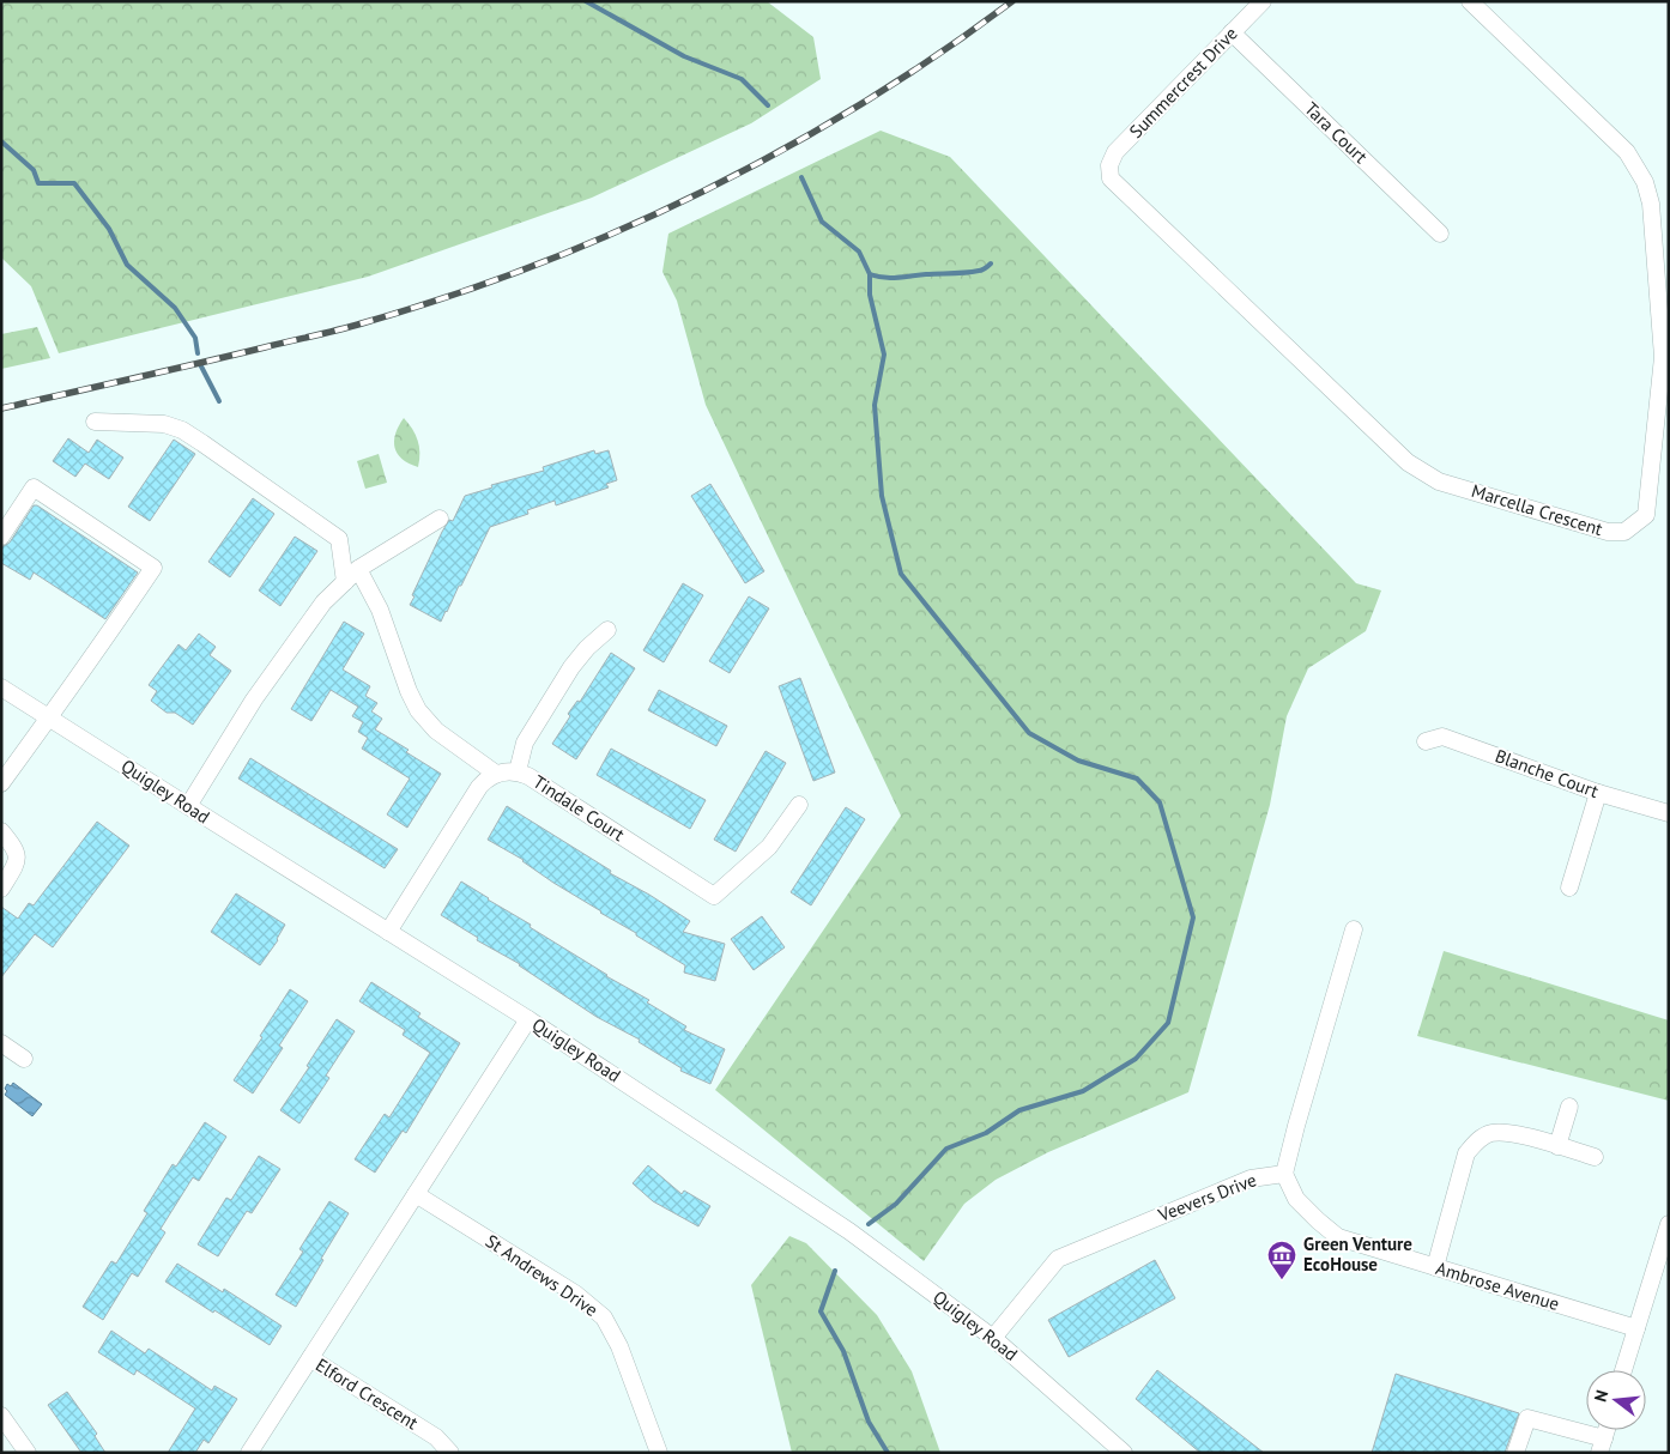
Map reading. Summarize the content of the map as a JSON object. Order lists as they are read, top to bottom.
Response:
{
  "streets": {
    "street": [
      "Summercrest Drive",
      "Tara Court",
      "Marcella Crescent",
      "Blanche Court",
      "Quigley Road",
      "Tindale Court",
      "Veevers Drive",
      "St Andrews Drive",
      "Ambrose Avenue",
      "Elford Crescent"
    ]
  },
  "crossings": [
    ["Summercrest Drive", "Tara Court"],
    ["Summercrest Drive", "Marcella Crescent"],
    ["Quigley Road", "Veevers Drive"],
    ["Veevers Drive", "Ambrose Avenue"]
  ],
  "places": {
    "museum": ["Green Venture EcoHouse"]
  },
  "north": "left"
}
